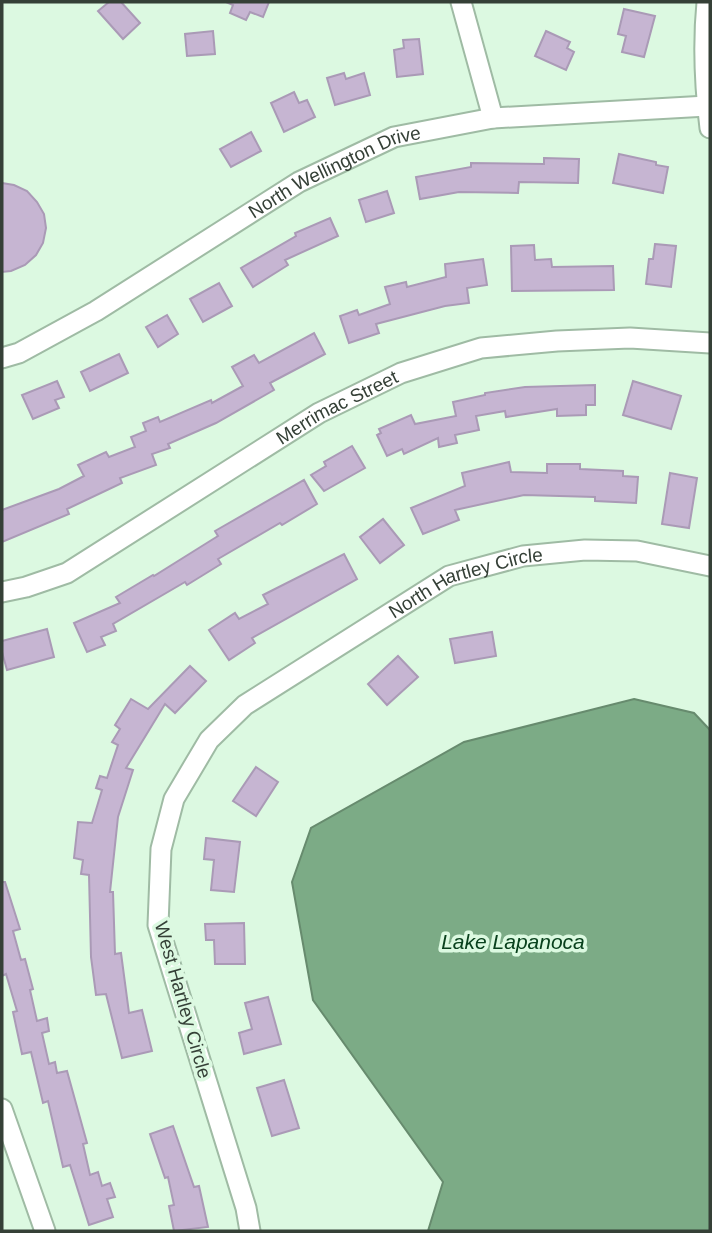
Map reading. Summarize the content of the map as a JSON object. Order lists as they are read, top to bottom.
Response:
{
  "streets": {
    "street": [
      "North Wellington Drive",
      "Merrimac Street",
      "North Hartley Circle",
      "West Hartley Circle"
    ]
  },
  "crossings": [
    ["North Hartley Circle", "West Hartley Circle"]
  ],
  "water": ["Lake Lapanoca"]
}
